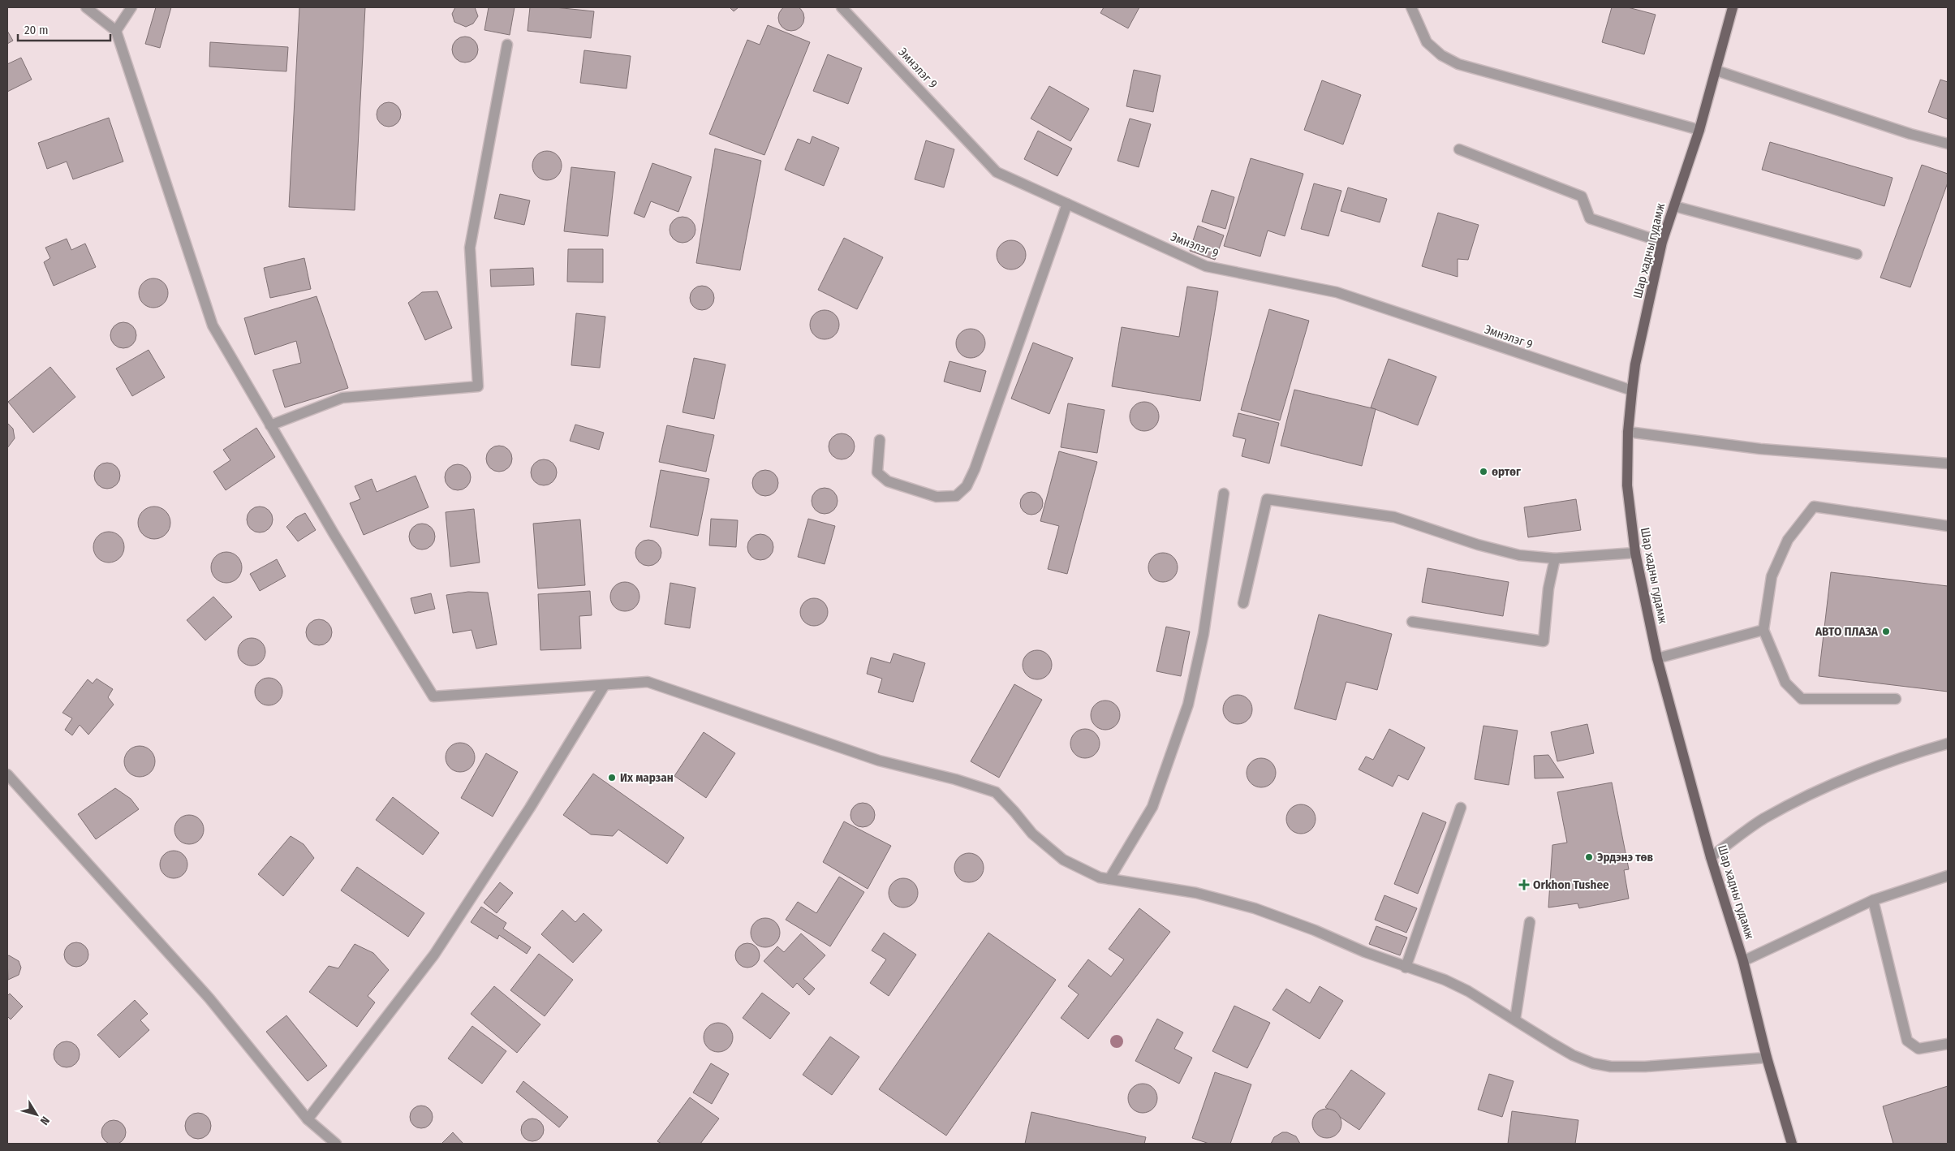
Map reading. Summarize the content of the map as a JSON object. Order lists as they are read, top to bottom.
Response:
{
  "streets": {
    "main road": ["Шар хадны гудамж"],
    "street": ["Эмнэлэг 9"]
  },
  "crossings": [
    ["Эмнэлэг 9", "Шар хадны гудамж"]
  ],
  "places": {
    "other": [
      "өртөг",
      "АВТО ПЛАЗА",
      "Их марзан",
      "Эрдэнэ төв"
    ],
    "health": ["Orkhon Tushee"]
  },
  "scale_bar": "20 m",
  "north": "bottom right"
}
